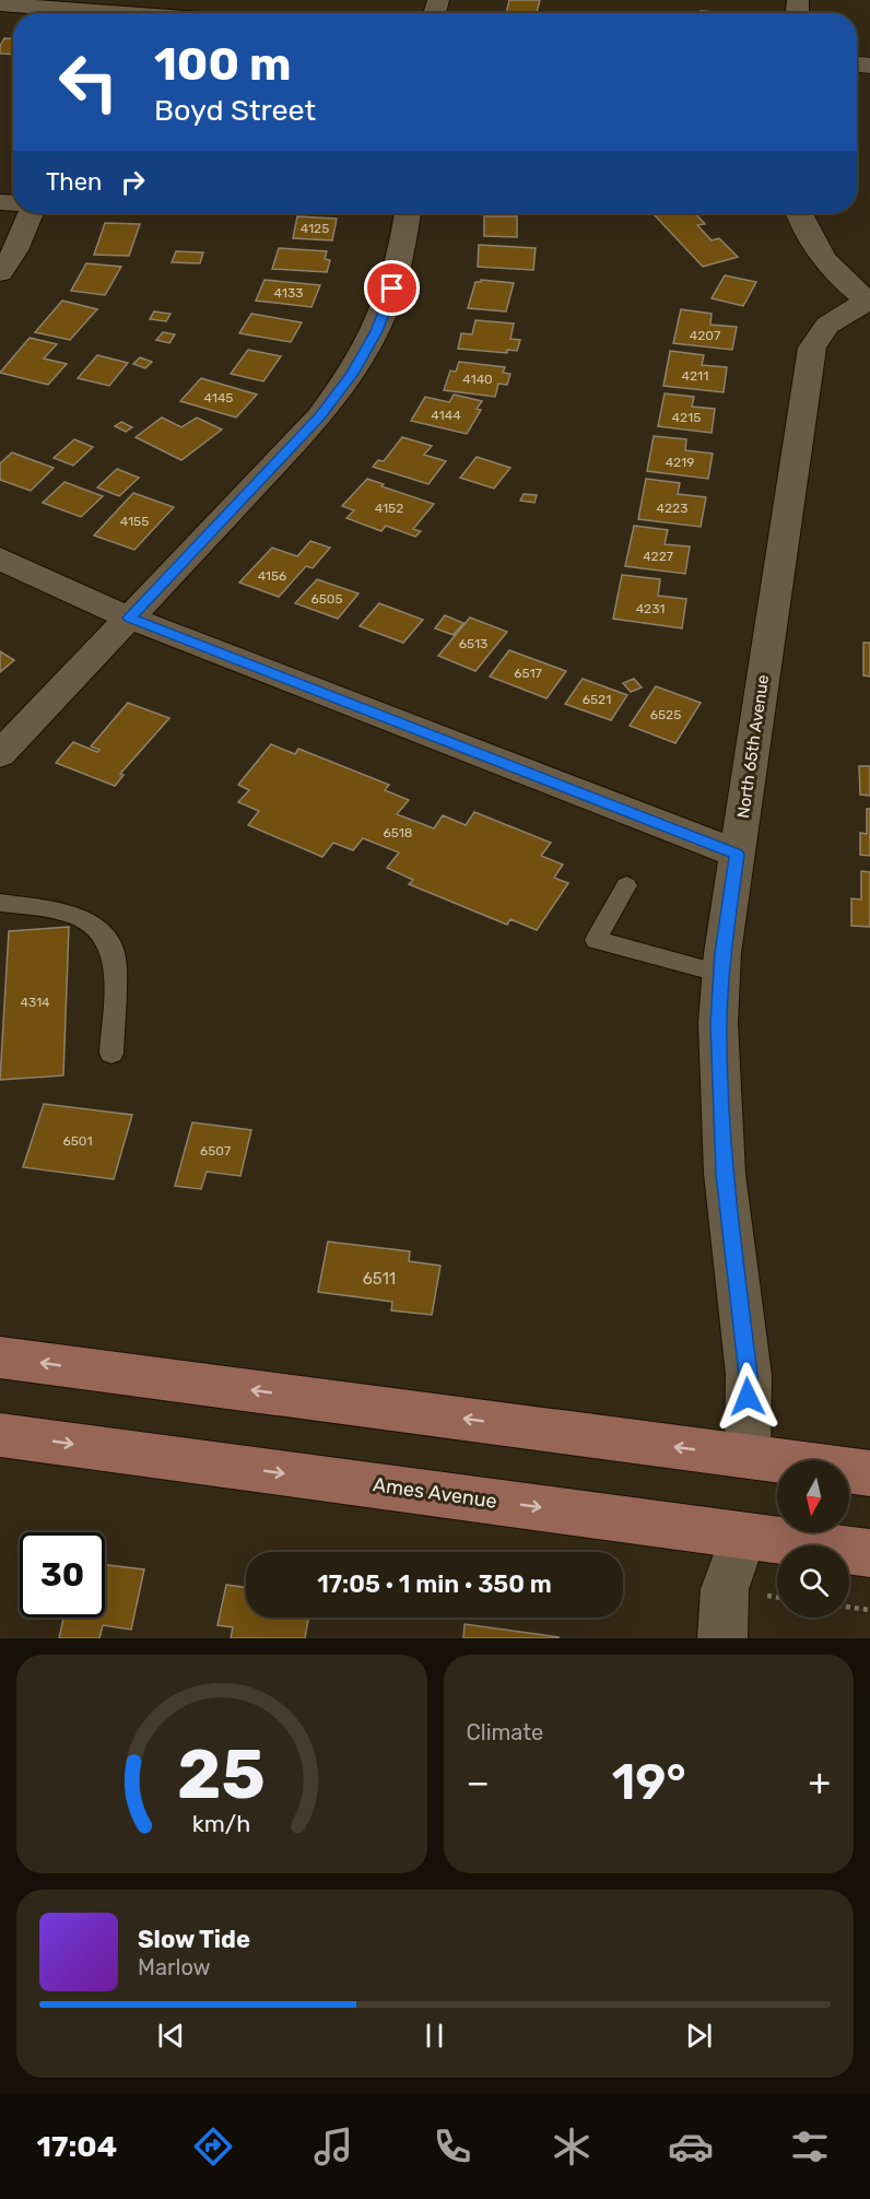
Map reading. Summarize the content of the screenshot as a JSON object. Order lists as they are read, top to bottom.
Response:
{
  "streets": {
    "main road": ["Ames Avenue"],
    "street": ["North 65th Avenue"]
  },
  "house_numbers": [
    "4125",
    "4133",
    "4207",
    "4211",
    "4140",
    "4145",
    "4144",
    "4215",
    "4219",
    "4152",
    "4223",
    "4155",
    "4227",
    "4156",
    "6505",
    "4231",
    "6513",
    "6517",
    "6521",
    "6525",
    "6518",
    "4314",
    "6501",
    "6507",
    "6511"
  ],
  "north": "bottom",
  "page": {
    "turn": ["100 m", "Boyd Street"],
    "then": "Then",
    "limit": "30",
    "trip": "17:05 · 1 min · 350 m",
    "tile": "Climate",
    "heat": ["−", "19°", "+"],
    "song": ["Slow Tide", "Marlow"],
    "tabs": "17:04",
    "gauge": ["25", "km/h"]
  }
}
